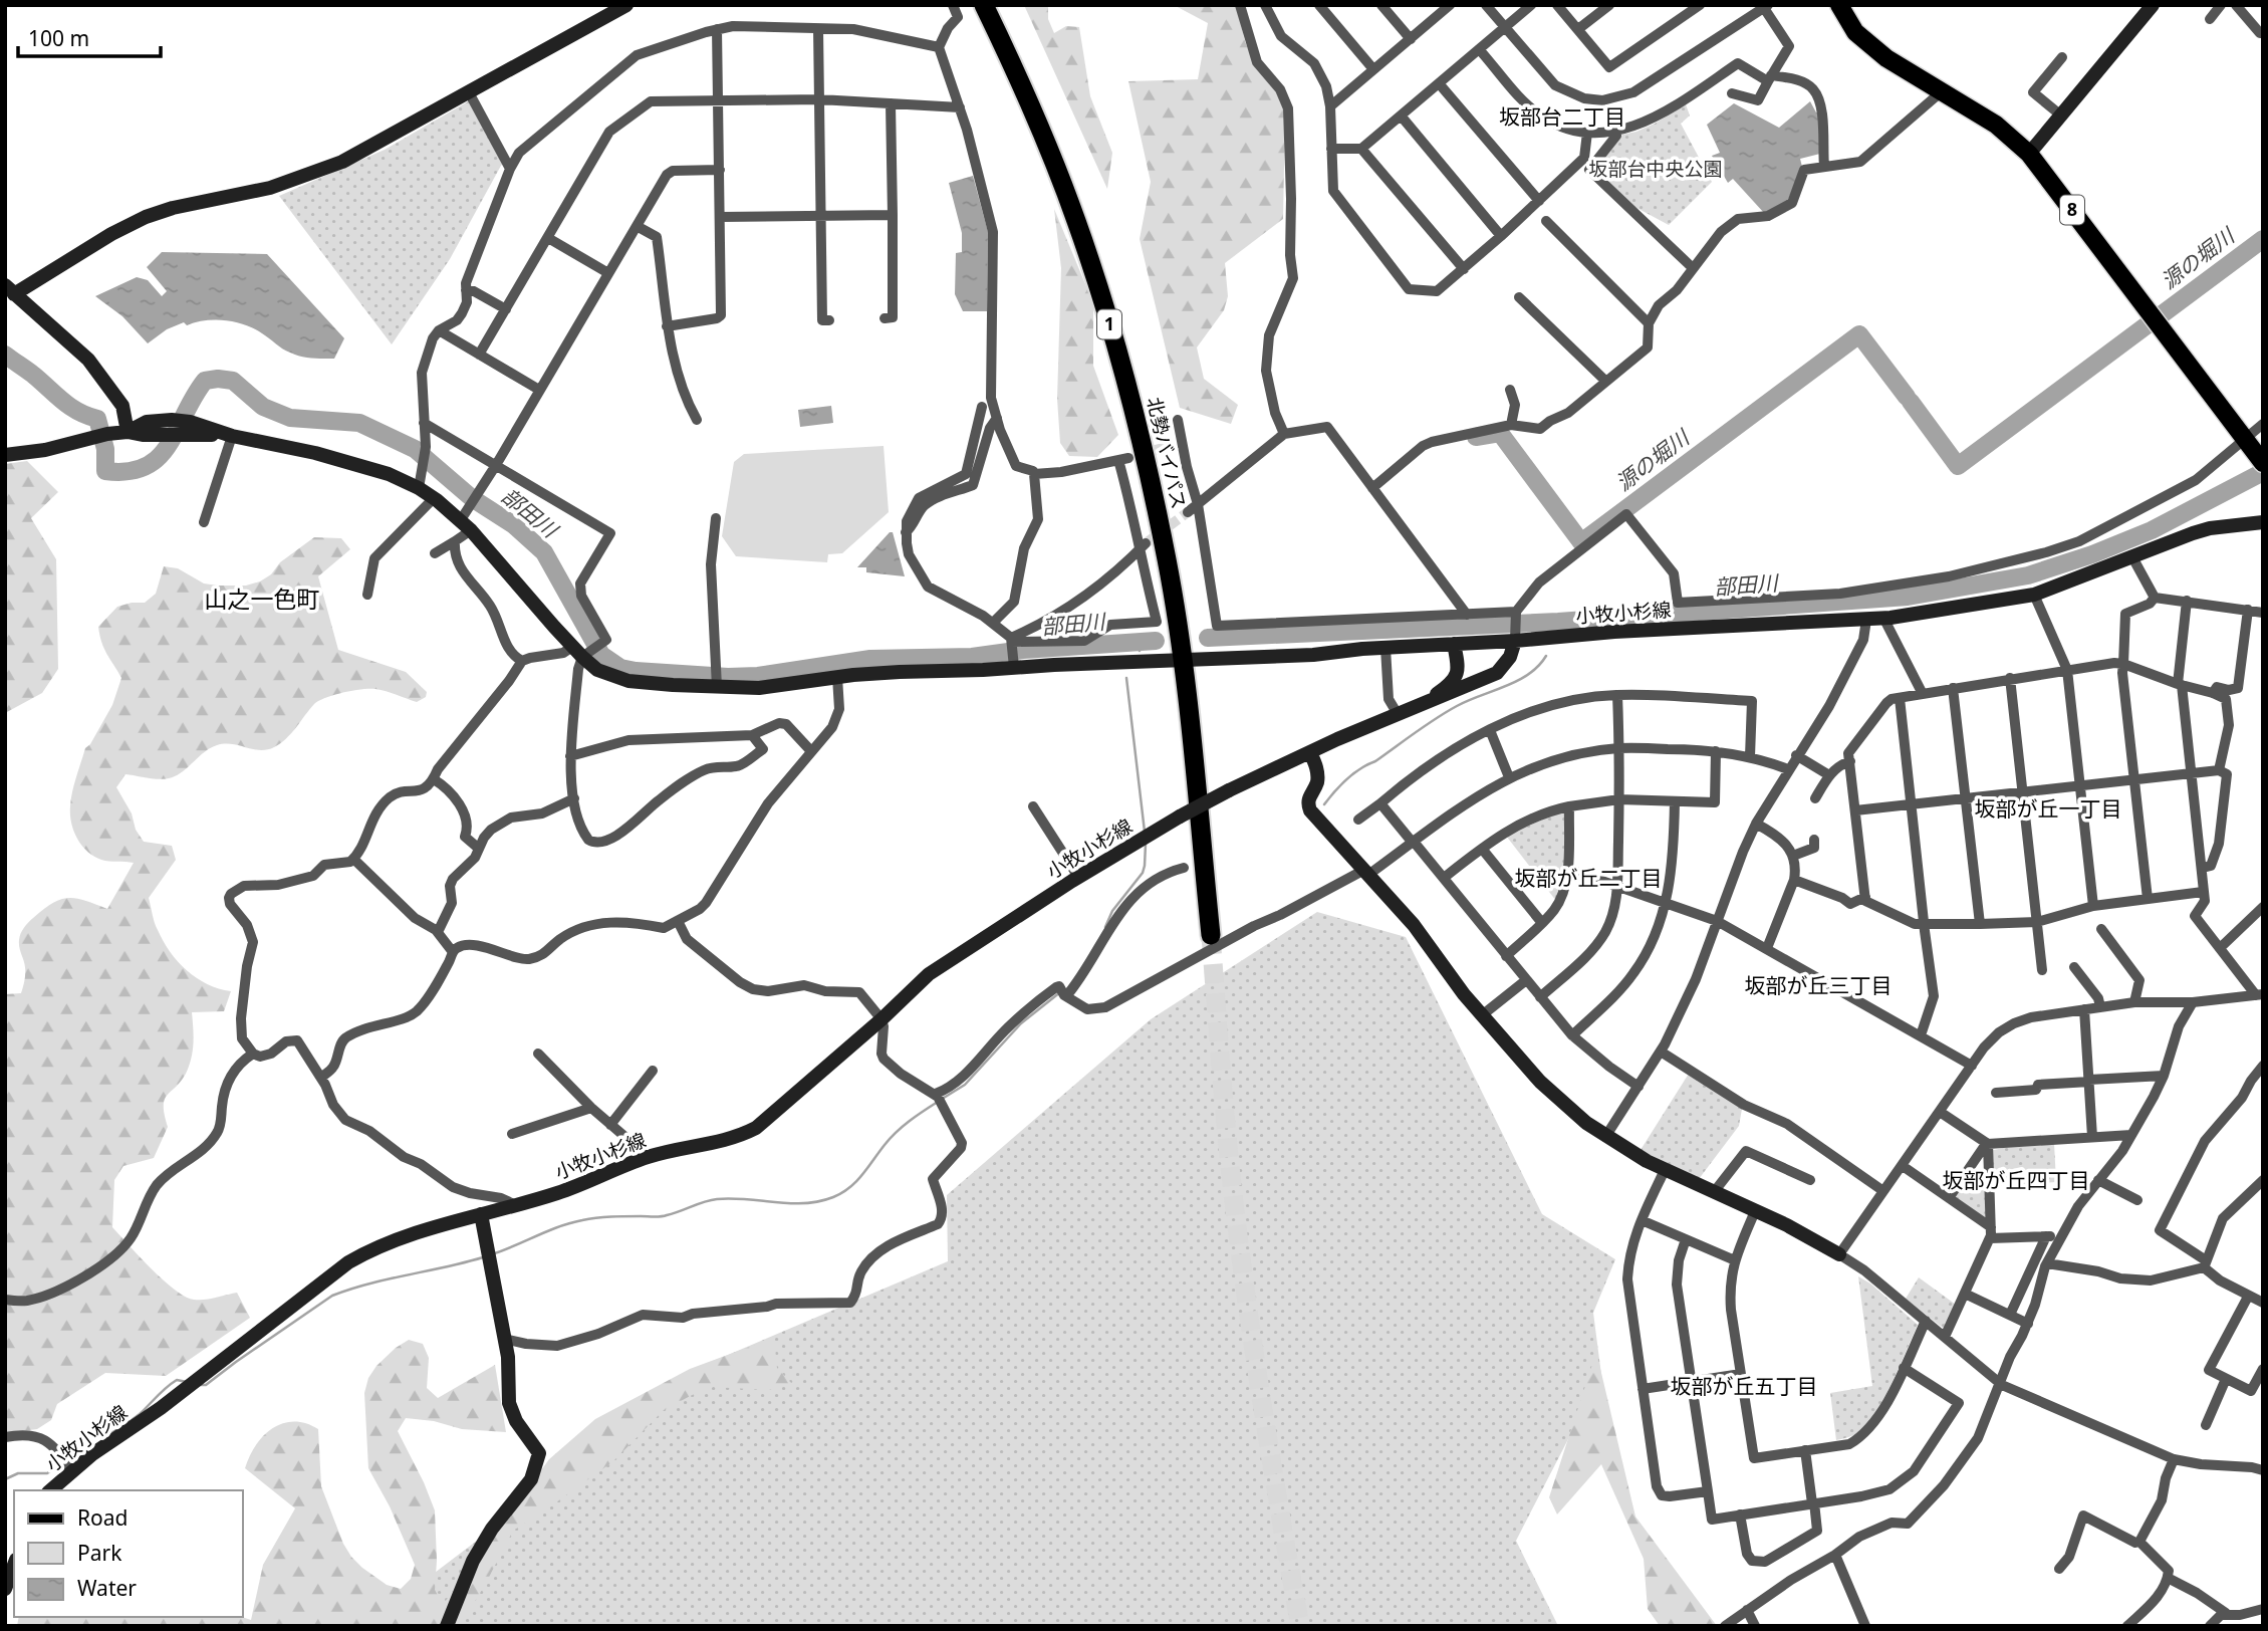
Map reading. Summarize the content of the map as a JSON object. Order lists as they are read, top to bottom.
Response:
{
  "streets": {
    "highway": ["1", "北勢バイパス"],
    "main road": ["8"],
    "street": ["小牧小杉線"]
  },
  "districts": [
    "坂部台二丁目",
    "山之一色町",
    "坂部が丘一丁目",
    "坂部が丘二丁目",
    "坂部が丘三丁目",
    "坂部が丘四丁目",
    "坂部が丘五丁目"
  ],
  "water": ["源の堀川", "部田川"],
  "parks": ["坂部台中央公園"],
  "legend": ["Road", "Park", "Water"],
  "scale_bar": "100 m"
}
